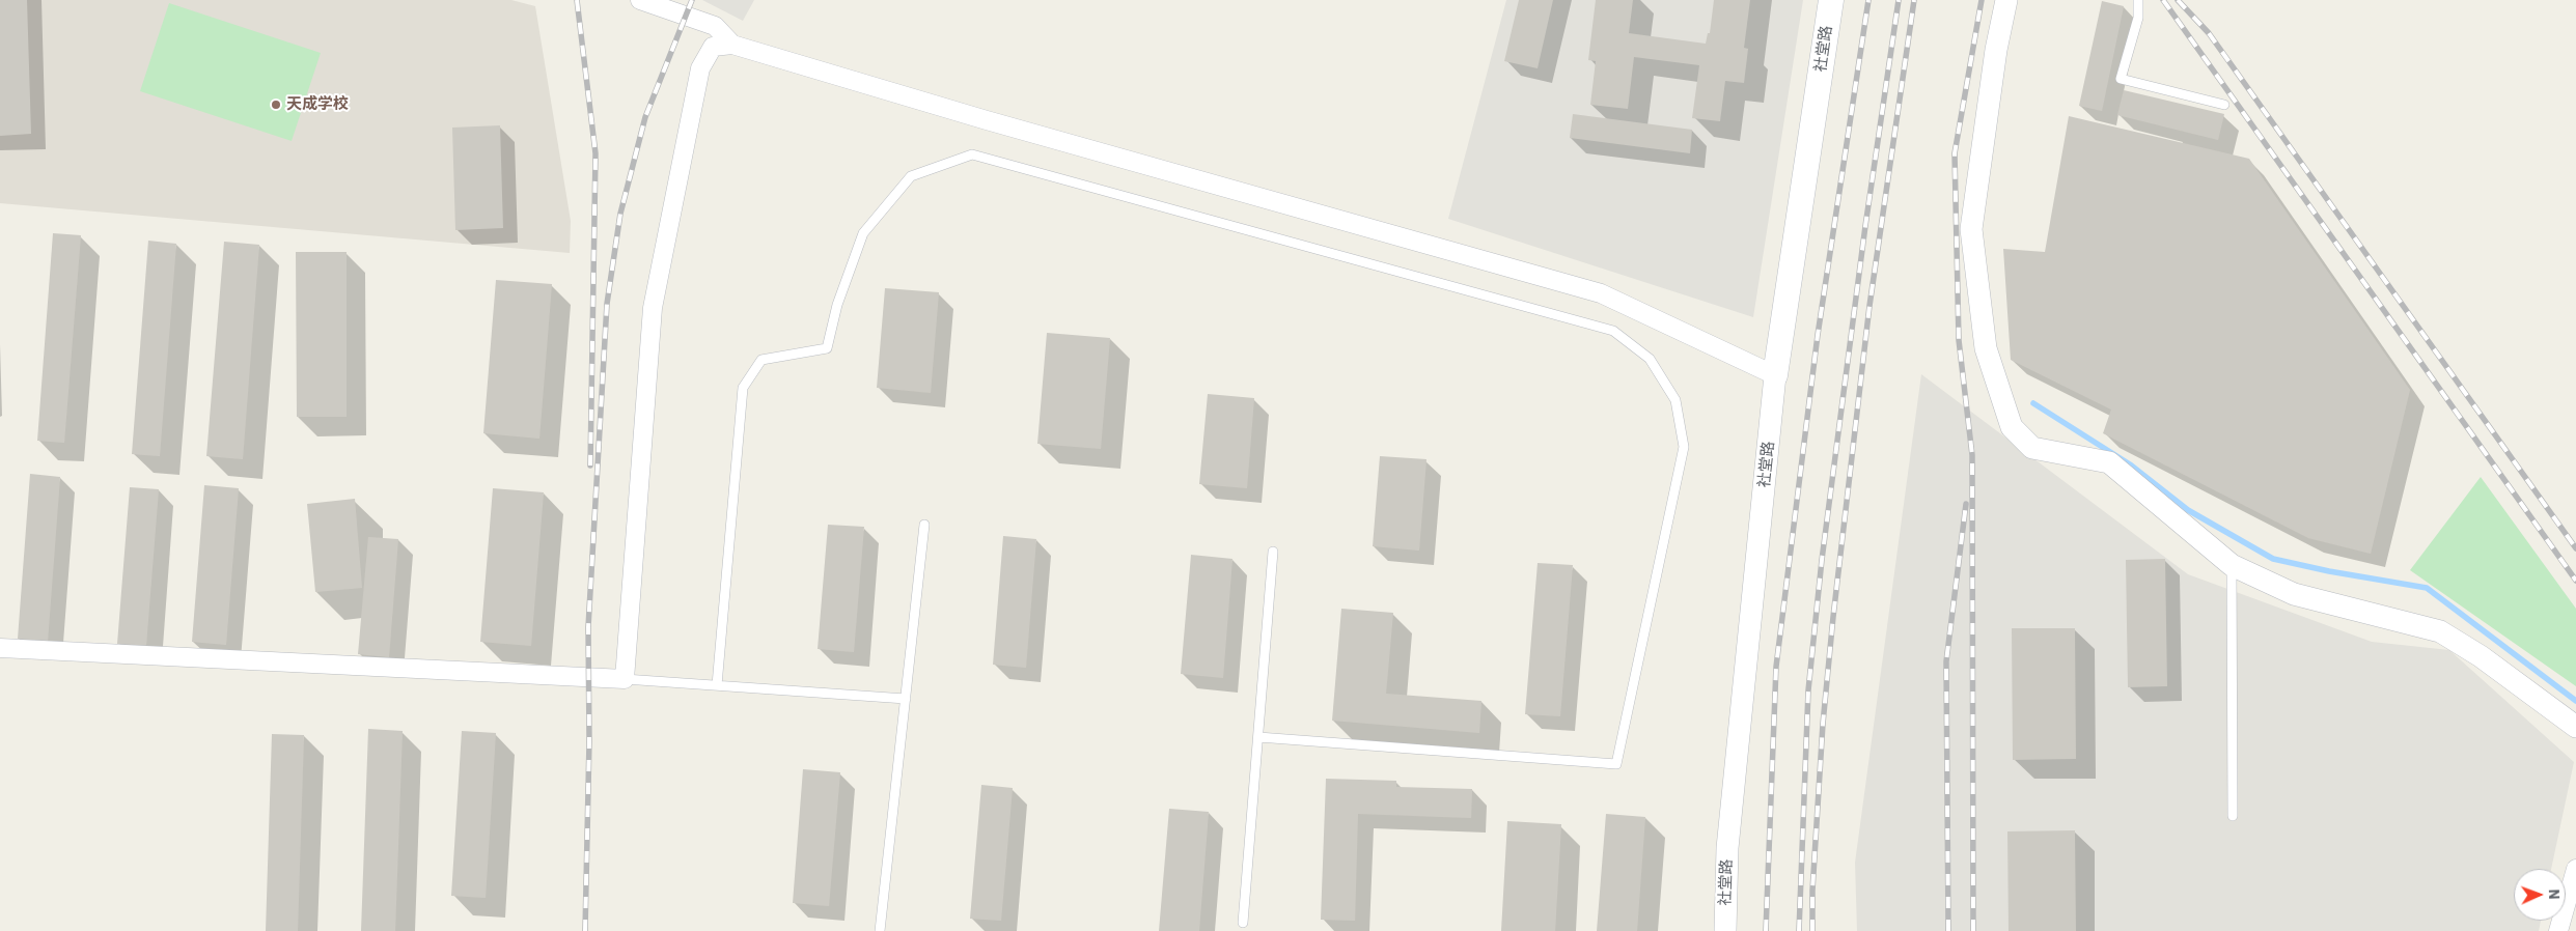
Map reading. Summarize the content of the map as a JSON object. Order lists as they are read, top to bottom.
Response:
{
  "streets": {
    "main road": ["社堂路"]
  },
  "places": ["天成学校"],
  "north": "right"
}
